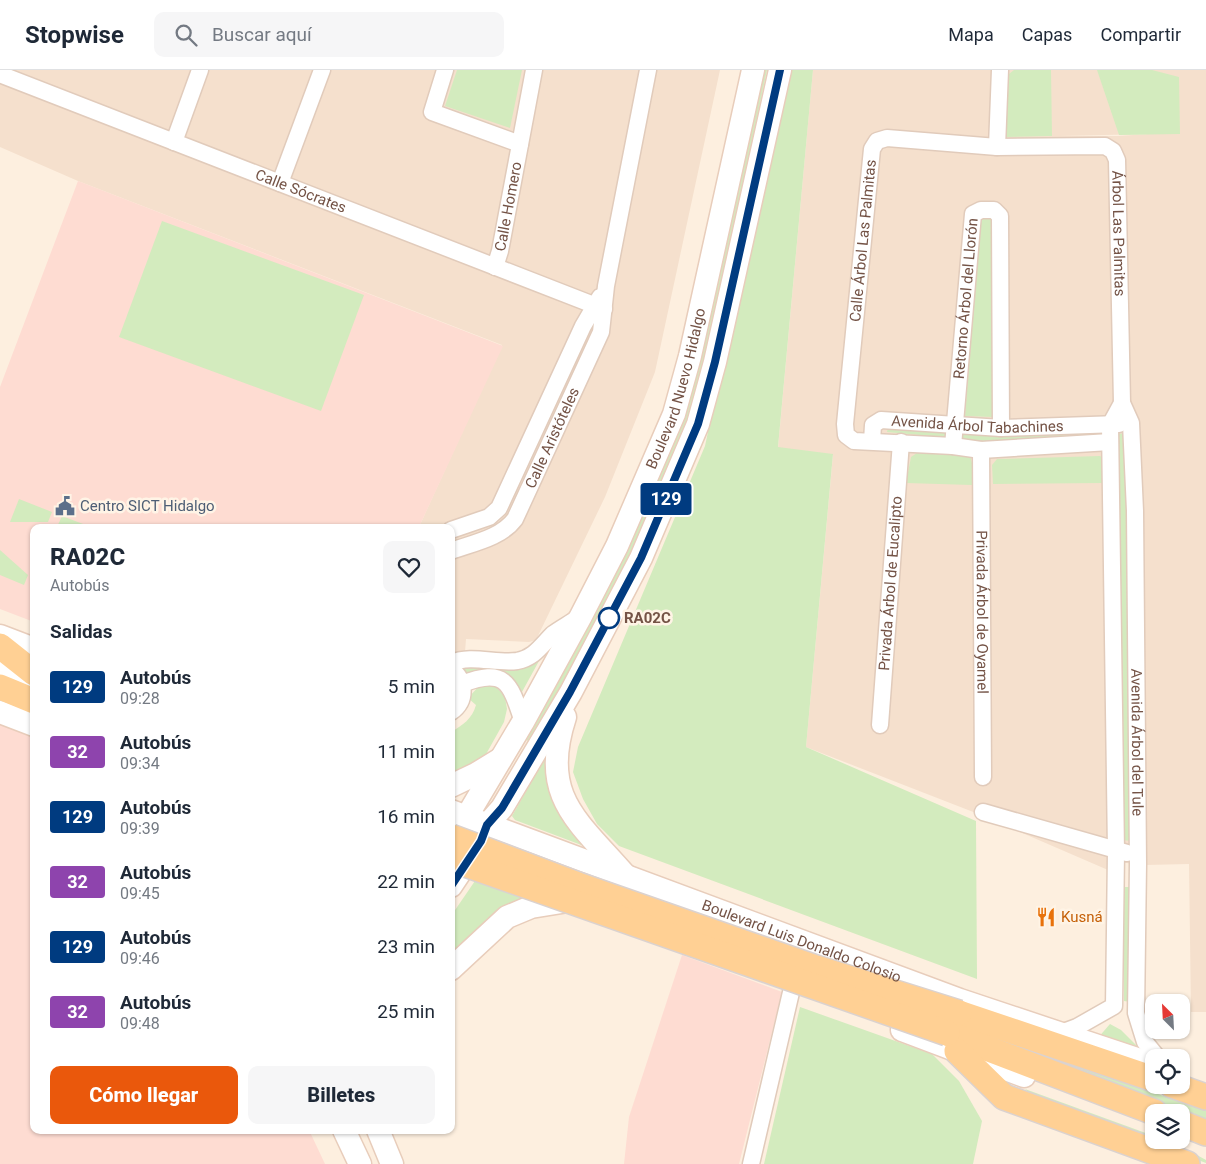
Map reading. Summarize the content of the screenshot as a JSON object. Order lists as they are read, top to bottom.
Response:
{
  "streets": {
    "main road": ["Boulevard Luis Donaldo Colosio"],
    "street": [
      "Calle Sócrates",
      "Calle Homero",
      "Árbol Las Palmitas",
      "Calle Árbol Las Palmitas",
      "Retorno Árbol del Llorón",
      "Boulevard Nuevo Hidalgo",
      "Avenida Árbol Tabachines",
      "Calle Aristóteles",
      "Privada Árbol de Eucalipto",
      "Privada Árbol de Oyamel",
      "Avenida Árbol del Tule"
    ]
  },
  "crossings": [
    ["Calle Sócrates", "Calle Homero"],
    ["Calle Sócrates", "Calle Aristóteles"],
    ["Árbol Las Palmitas", "Calle Árbol Las Palmitas"],
    ["Árbol Las Palmitas", "Avenida Árbol Tabachines"],
    ["Árbol Las Palmitas", "Avenida Árbol del Tule"],
    ["Calle Árbol Las Palmitas", "Avenida Árbol Tabachines"],
    ["Retorno Árbol del Llorón", "Avenida Árbol Tabachines"],
    ["Boulevard Nuevo Hidalgo", "Boulevard Luis Donaldo Colosio"],
    ["Avenida Árbol Tabachines", "Privada Árbol de Eucalipto"],
    ["Avenida Árbol Tabachines", "Privada Árbol de Oyamel"],
    ["Avenida Árbol Tabachines", "Avenida Árbol del Tule"]
  ],
  "places": {
    "public building": ["Centro SICT Hidalgo"],
    "other": ["RA02C"],
    "restaurant": ["Kusná"]
  },
  "lines": ["bus line 129"],
  "north": "top left",
  "page": {
    "header": "Stopwise",
    "search": "Buscar aquí",
    "nav": ["Mapa", "Capas", "Compartir"],
    "on_map": "129",
    "heading": [
      ["RA02C", "Autobús"],
      "Salidas"
    ],
    "list": [
      {
        "mark": "129",
        "name": "Autobús",
        "note": "09:28",
        "value": "5 min"
      },
      {
        "mark": "32",
        "name": "Autobús",
        "note": "09:34",
        "value": "11 min"
      },
      {
        "mark": "129",
        "name": "Autobús",
        "note": "09:39",
        "value": "16 min"
      },
      {
        "mark": "32",
        "name": "Autobús",
        "note": "09:45",
        "value": "22 min"
      },
      {
        "mark": "129",
        "name": "Autobús",
        "note": "09:46",
        "value": "23 min"
      },
      {
        "mark": "32",
        "name": "Autobús",
        "note": "09:48",
        "value": "25 min"
      }
    ],
    "buttons": ["Cómo llegar", "Billetes"]
  }
}
